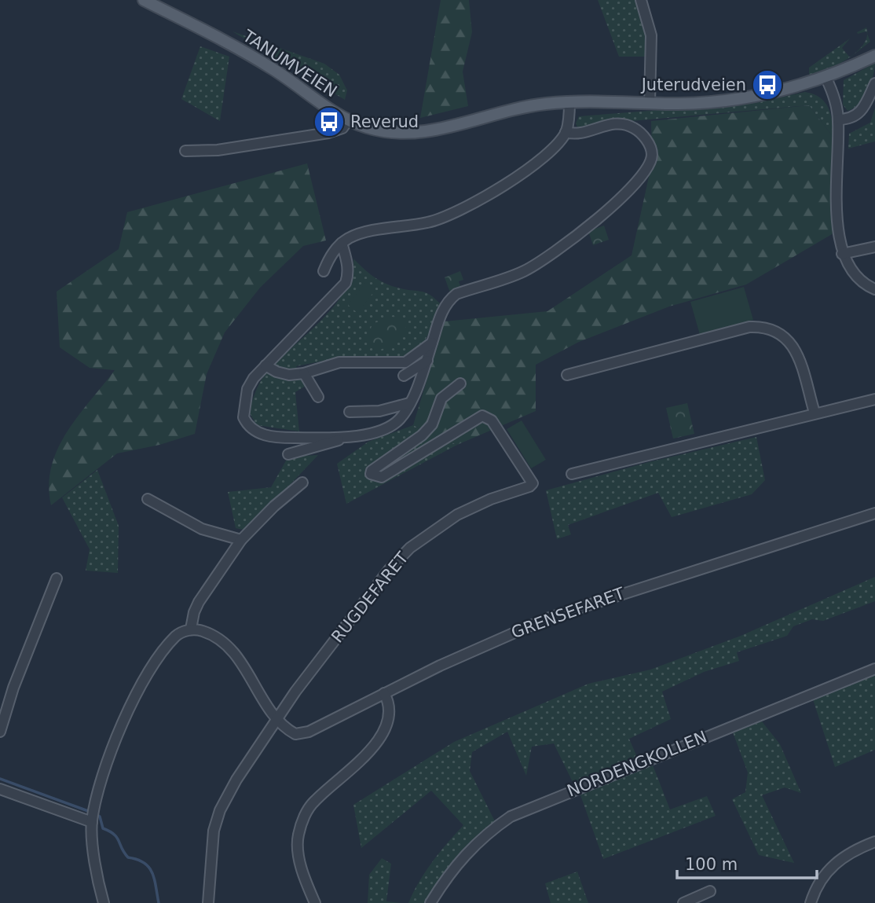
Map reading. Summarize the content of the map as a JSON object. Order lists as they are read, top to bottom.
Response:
{
  "streets": {
    "main road": ["TANUMVEIEN"],
    "street": ["RUGDEFARET", "GRENSEFARET", "NORDENGKOLLEN"]
  },
  "crossings": [
    ["RUGDEFARET", "GRENSEFARET"]
  ],
  "places": {
    "bus stop": ["Juterudveien", "Reverud"]
  },
  "scale_bar": "100 m"
}
